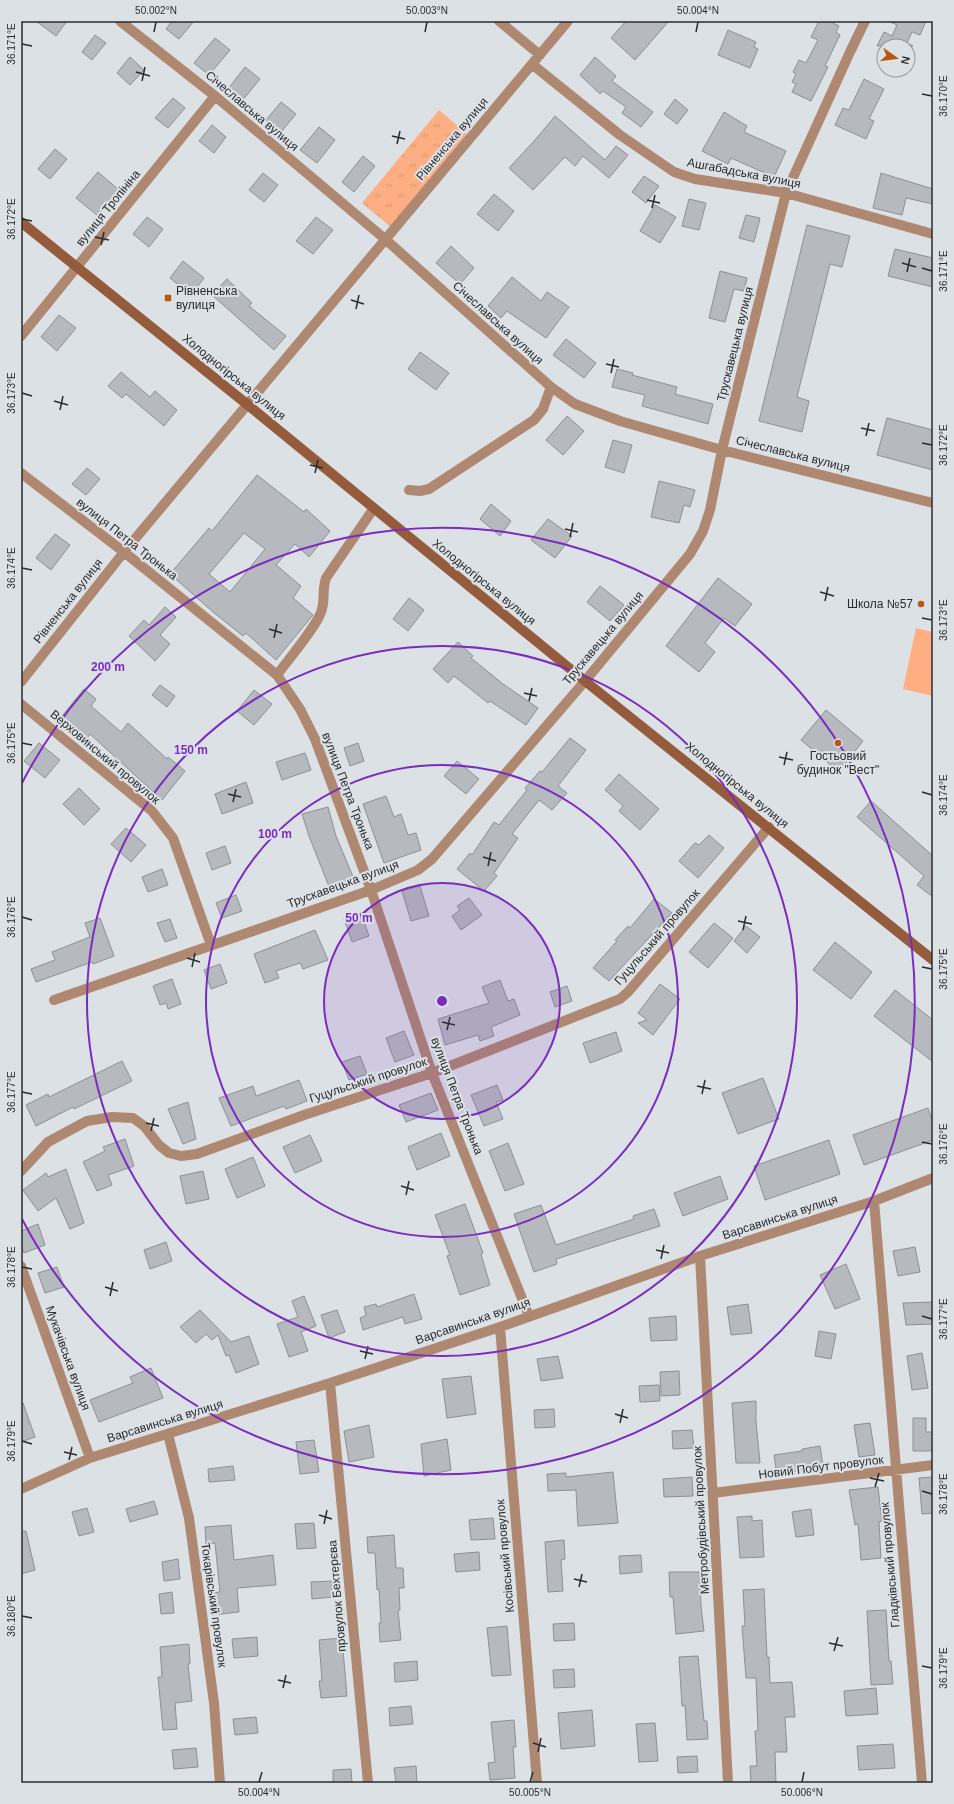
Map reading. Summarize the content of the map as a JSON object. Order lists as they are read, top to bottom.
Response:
{
  "streets": {
    "main road": ["Холодногірська вулиця"],
    "street": [
      "Січеславська вулиця",
      "Рівненська вулиця",
      "Ашгабадська вулиця",
      "вулиця Тропініна",
      "Трускавецька вулиця",
      "вулиця Петра Тронька",
      "Верховинський провулок",
      "Гуцульський провулок",
      "Варсавинська вулиця",
      "Мукачівська вулиця",
      "Новий Побут провулок",
      "Метробудівський провулок",
      "Косівський провулок",
      "Гладківський провулок",
      "провулок Бехтерєва",
      "Токарівський провулок"
    ]
  },
  "crossings": [
    ["Січеславська вулиця", "Рівненська вулиця"],
    ["Січеславська вулиця", "вулиця Тропініна"],
    ["Січеславська вулиця", "Трускавецька вулиця"],
    ["Рівненська вулиця", "Ашгабадська вулиця"],
    ["Рівненська вулиця", "Холодногірська вулиця"],
    ["Рівненська вулиця", "вулиця Петра Тронька"],
    ["Ашгабадська вулиця", "Трускавецька вулиця"],
    ["вулиця Тропініна", "Холодногірська вулиця"],
    ["Трускавецька вулиця", "Холодногірська вулиця"],
    ["Трускавецька вулиця", "вулиця Петра Тронька"],
    ["Трускавецька вулиця", "Верховинський провулок"],
    ["Холодногірська вулиця", "Гуцульський провулок"],
    ["вулиця Петра Тронька", "Гуцульський провулок"],
    ["вулиця Петра Тронька", "Варсавинська вулиця"],
    ["Варсавинська вулиця", "Мукачівська вулиця"],
    ["Варсавинська вулиця", "Метробудівський провулок"],
    ["Варсавинська вулиця", "Косівський провулок"],
    ["Варсавинська вулиця", "Гладківський провулок"],
    ["Варсавинська вулиця", "провулок Бехтерєва"],
    ["Варсавинська вулиця", "Токарівський провулок"],
    ["Новий Побут провулок", "Метробудівський провулок"],
    ["Новий Побут провулок", "Гладківський провулок"]
  ],
  "places": {
    "transit": ["Рівненська вулиця"],
    "other": ["Школа №57", "Гостьовий будинок \"Вест\""]
  },
  "north": "right",
  "coordinates": [
    "50.002°N",
    "50.003°N",
    "50.004°N",
    "36.171°E",
    "36.170°E",
    "36.172°E",
    "36.173°E",
    "36.174°E",
    "36.175°E",
    "36.176°E",
    "36.177°E",
    "36.178°E",
    "36.179°E",
    "36.180°E",
    "50.005°N",
    "50.006°N"
  ],
  "rings": [
    "200 m",
    "150 m",
    "100 m",
    "50 m"
  ]
}
